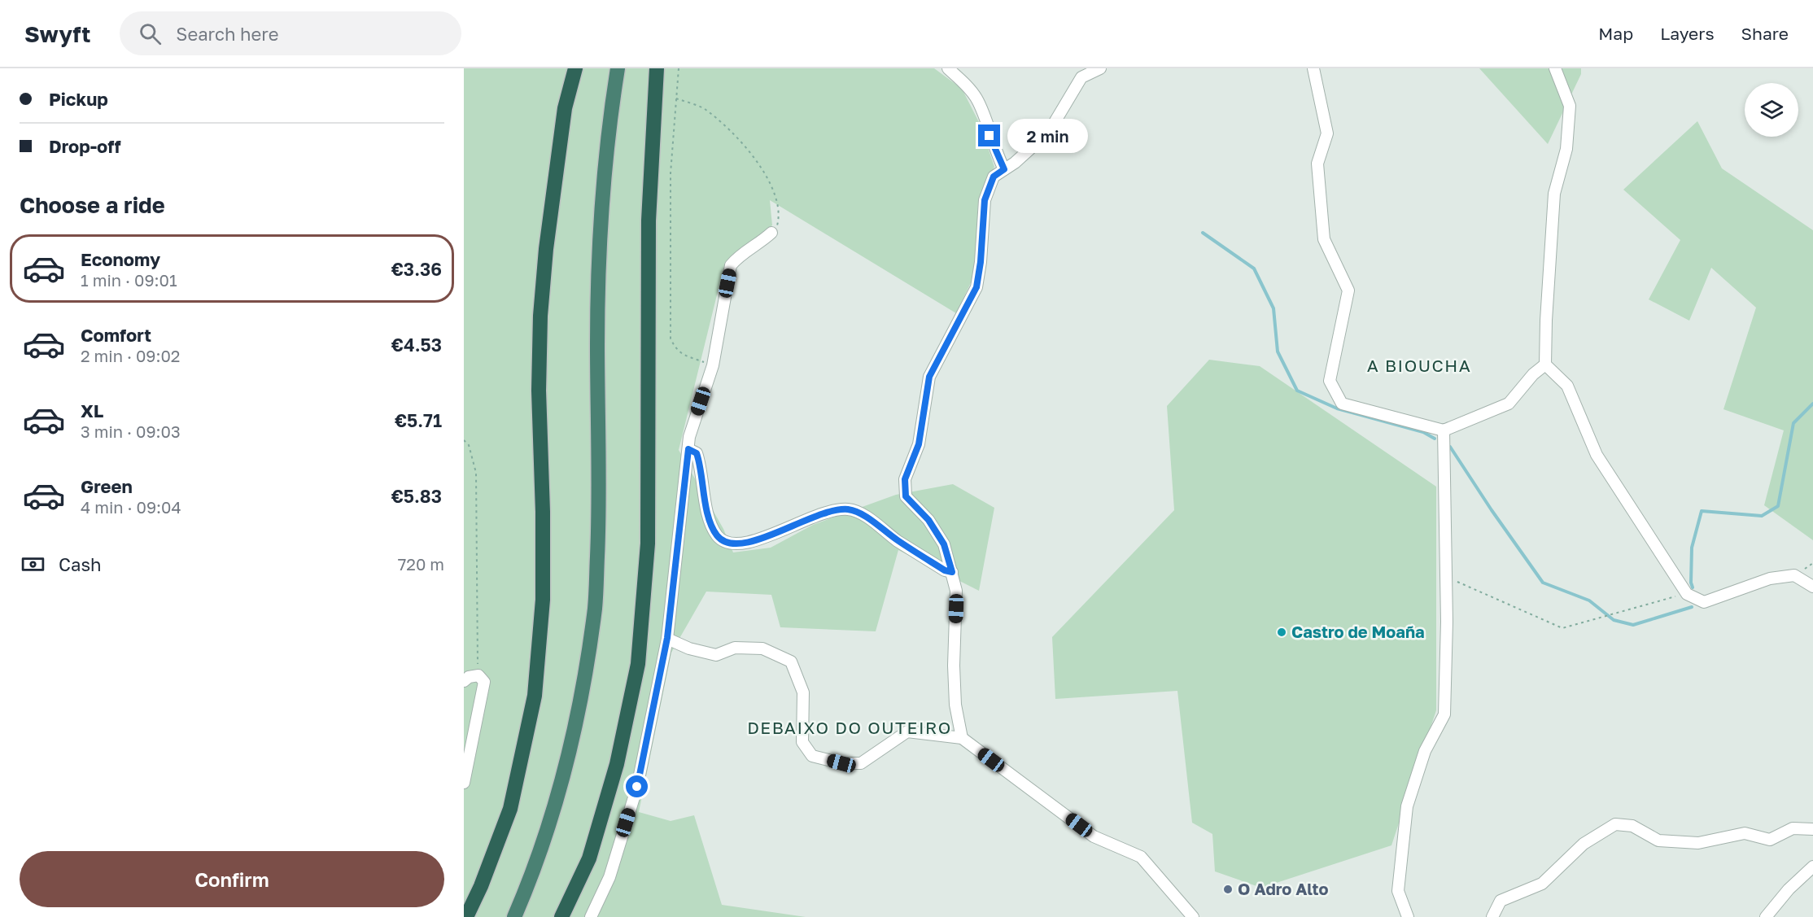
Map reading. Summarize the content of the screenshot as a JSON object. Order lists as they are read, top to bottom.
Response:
{
  "districts": ["A BIOUCHA", "DEBAIXO DO OUTEIRO"],
  "places": ["Castro de Moaña", "O Adro Alto"],
  "page": {
    "header": "Swyft",
    "search": "Search here",
    "nav": ["Map", "Layers", "Share"],
    "banner": ["Pickup", "Drop-off"],
    "bubble": "2 min",
    "heading": "Choose a ride",
    "list": [
      {
        "name": "Economy",
        "note": "1 min · 09:01",
        "value": "€3.36"
      },
      {
        "name": "Comfort",
        "note": "2 min · 09:02",
        "value": "€4.53"
      },
      {
        "name": "XL",
        "note": "3 min · 09:03",
        "value": "€5.71"
      },
      {
        "name": "Green",
        "note": "4 min · 09:04",
        "value": "€5.83"
      }
    ],
    "pay": ["Cash", "720 m"],
    "buttons": "Confirm"
  }
}
